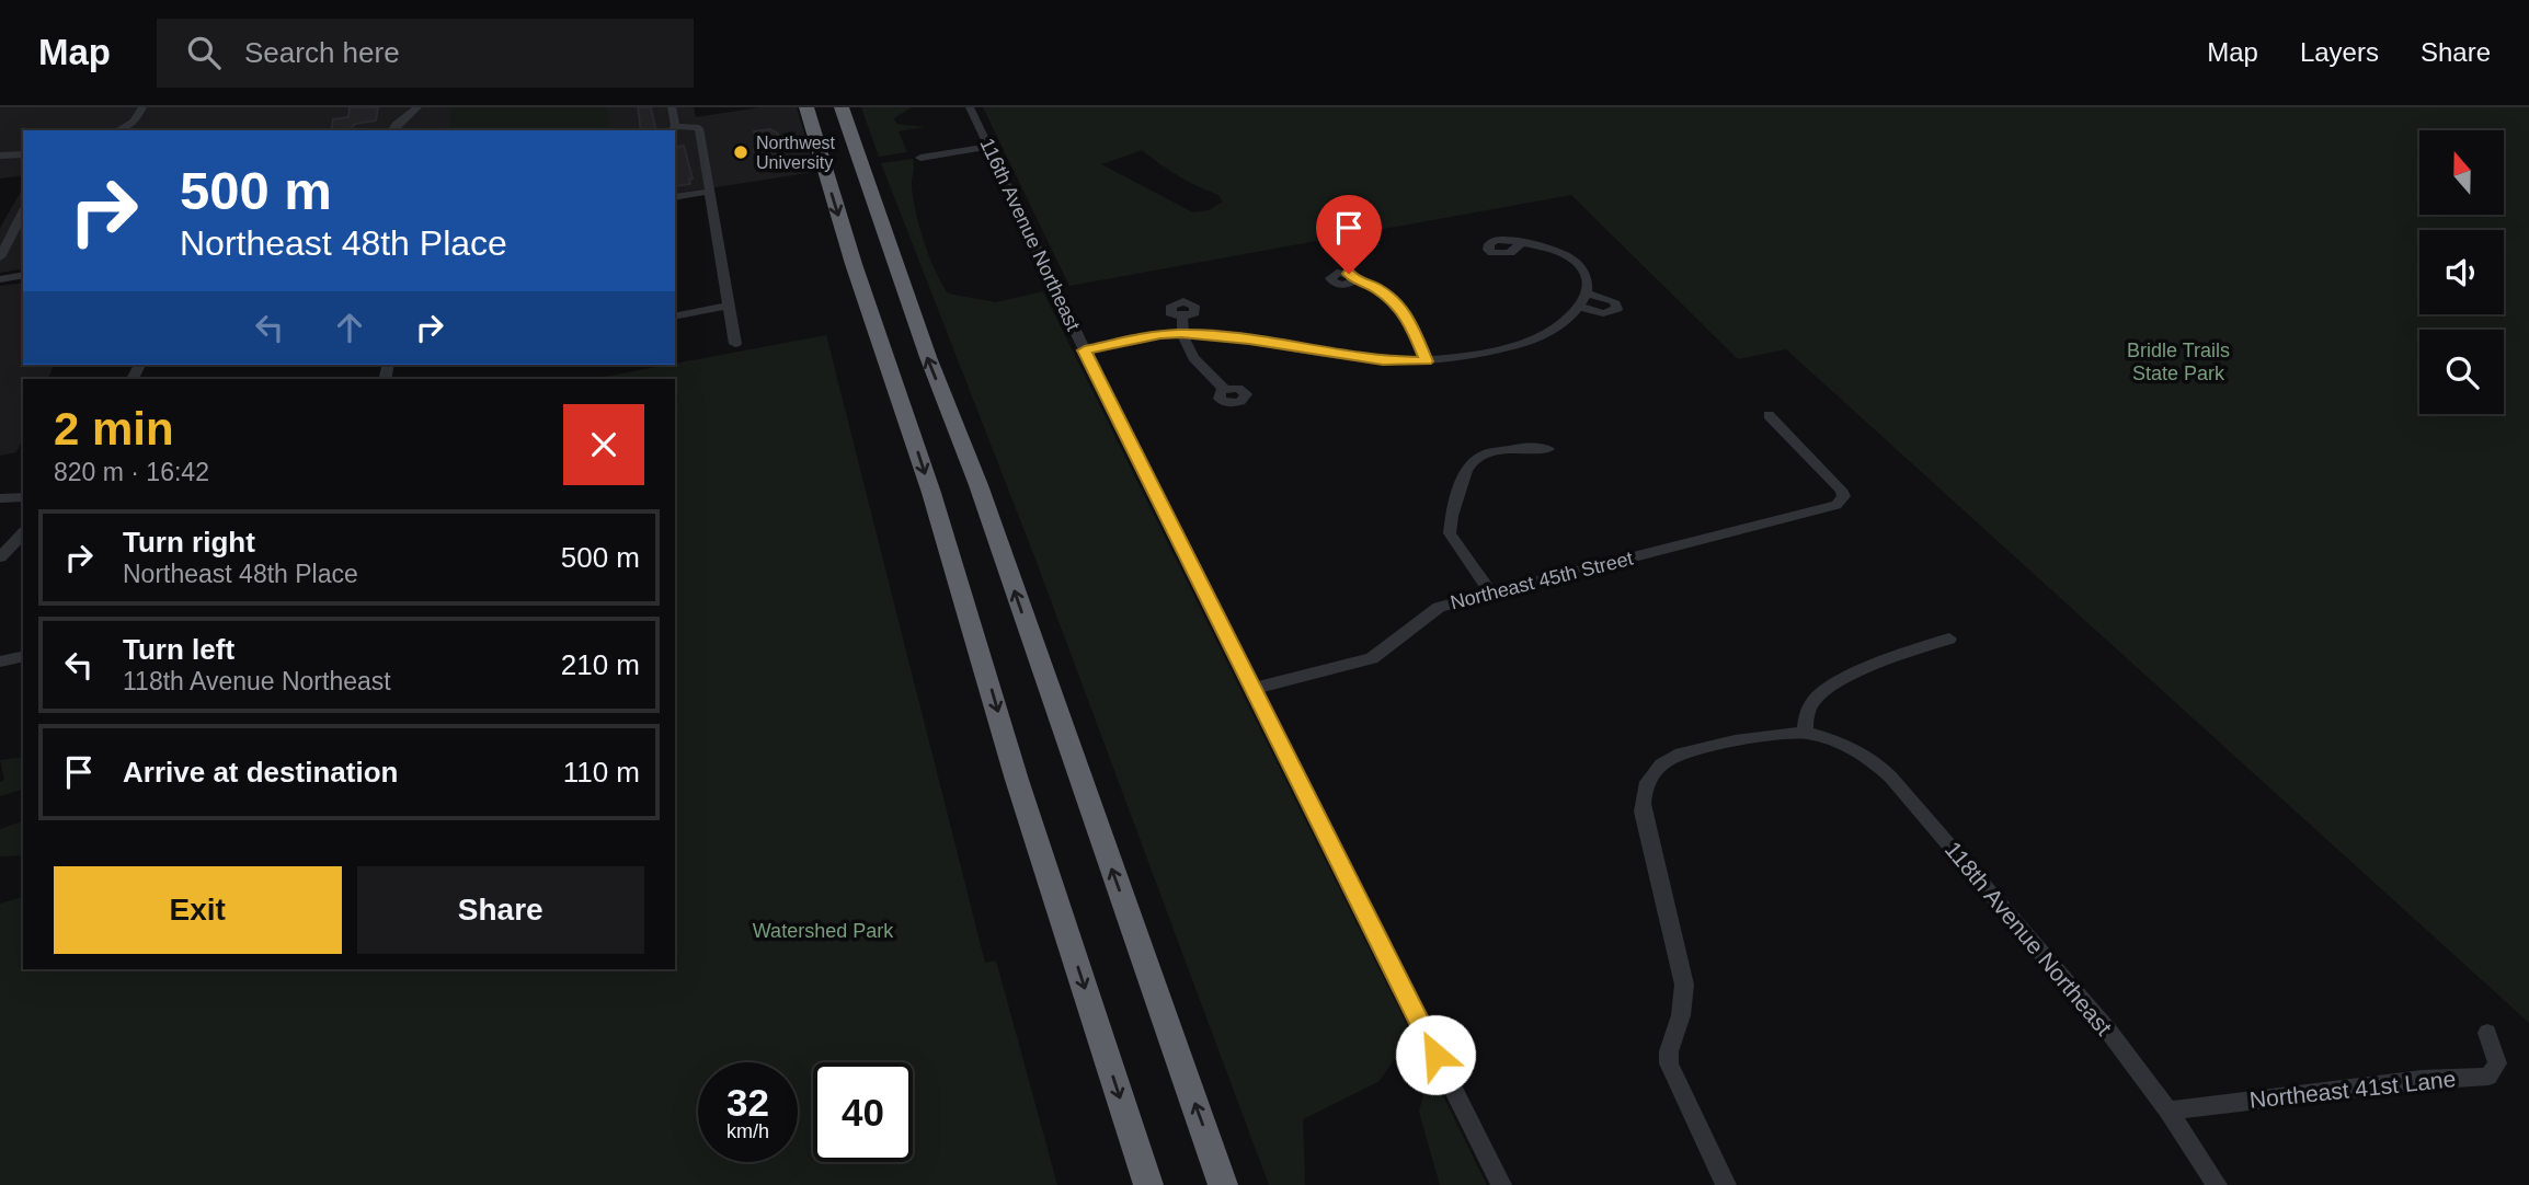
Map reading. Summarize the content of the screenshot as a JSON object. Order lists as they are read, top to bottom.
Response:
{
  "streets": {
    "street": [
      "116th Avenue Northeast",
      "Northeast 45th Street",
      "118th Avenue Northeast",
      "Northeast 41st Lane"
    ]
  },
  "crossings": [
    ["116th Avenue Northeast", "Northeast 45th Street"],
    ["118th Avenue Northeast", "Northeast 41st Lane"]
  ],
  "parks": ["Bridle Trails State Park", "Watershed Park"],
  "places": ["Northwest University"],
  "north": "top",
  "page": {
    "header": "Map",
    "search": "Search here",
    "nav": ["Map", "Layers", "Share"],
    "turn": ["500 m", "Northeast 48th Place"],
    "heading": ["2 min", "820 m · 16:42"],
    "list": [
      {
        "name": "Turn right",
        "note": "Northeast 48th Place",
        "value": "500 m"
      },
      {
        "name": "Turn left",
        "note": "118th Avenue Northeast",
        "value": "210 m"
      },
      {
        "name": "Arrive at destination",
        "value": "110 m"
      }
    ],
    "buttons": ["Exit", "Share"],
    "speed": "32 km/h",
    "limit": "40"
  }
}
